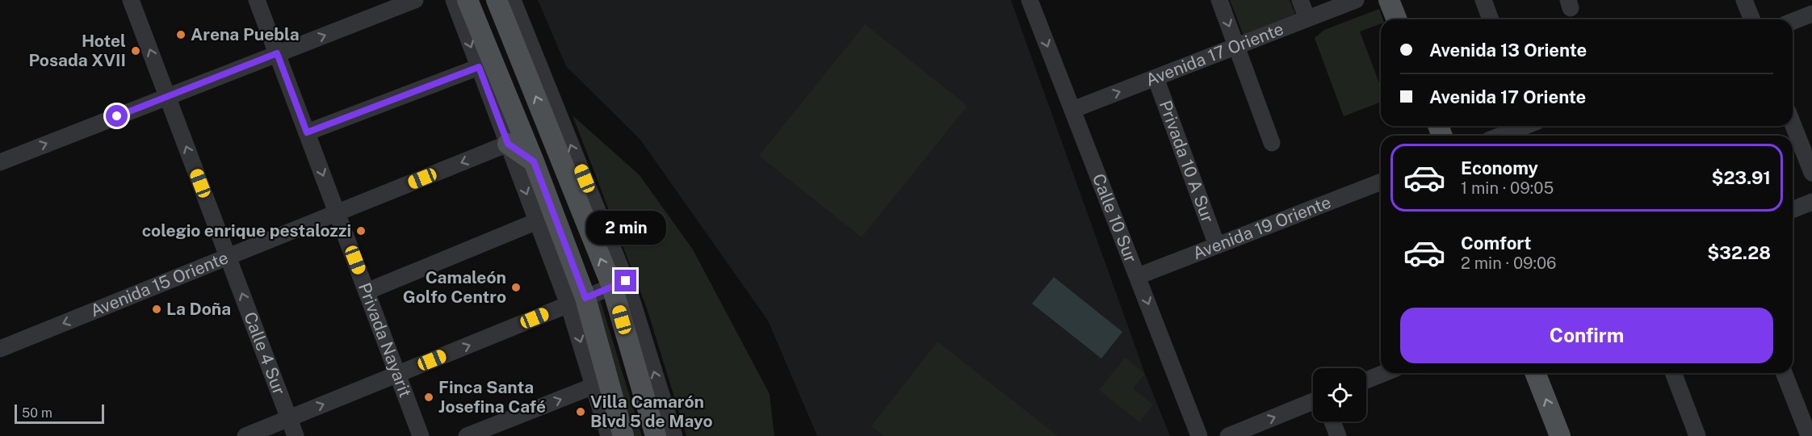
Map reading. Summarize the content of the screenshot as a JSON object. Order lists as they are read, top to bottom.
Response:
{
  "streets": {
    "street": [
      "Avenida 17 Oriente",
      "Privada 10 A Sur",
      "Calle 10 Sur",
      "Avenida 19 Oriente",
      "Avenida 15 Oriente",
      "Privada Nayarit",
      "Calle 4 Sur"
    ]
  },
  "crossings": [
    ["Avenida 17 Oriente", "Privada 10 A Sur"],
    ["Avenida 17 Oriente", "Calle 10 Sur"],
    ["Privada 10 A Sur", "Avenida 19 Oriente"],
    ["Calle 10 Sur", "Avenida 19 Oriente"],
    ["Avenida 15 Oriente", "Privada Nayarit"],
    ["Avenida 15 Oriente", "Calle 4 Sur"]
  ],
  "one_way": ["Calle 10 Sur", "Calle 4 Sur"],
  "places": [
    "Arena Puebla",
    "Hotel Posada XVII",
    "colegio enrique pestalozzi",
    "Camaleón Golfo Centro",
    "La Doña",
    "Finca Santa Josefina Café",
    "Villa Camarón Blvd 5 de Mayo"
  ],
  "scale_bar": "50 m",
  "page": {
    "banner": ["Avenida 13 Oriente", "Avenida 17 Oriente"],
    "list": [
      {
        "name": "Economy",
        "note": "1 min · 09:05",
        "value": "$23.91"
      },
      {
        "name": "Comfort",
        "note": "2 min · 09:06",
        "value": "$32.28"
      }
    ],
    "bubble": "2 min",
    "buttons": "Confirm",
    "scale": "50 m"
  }
}
